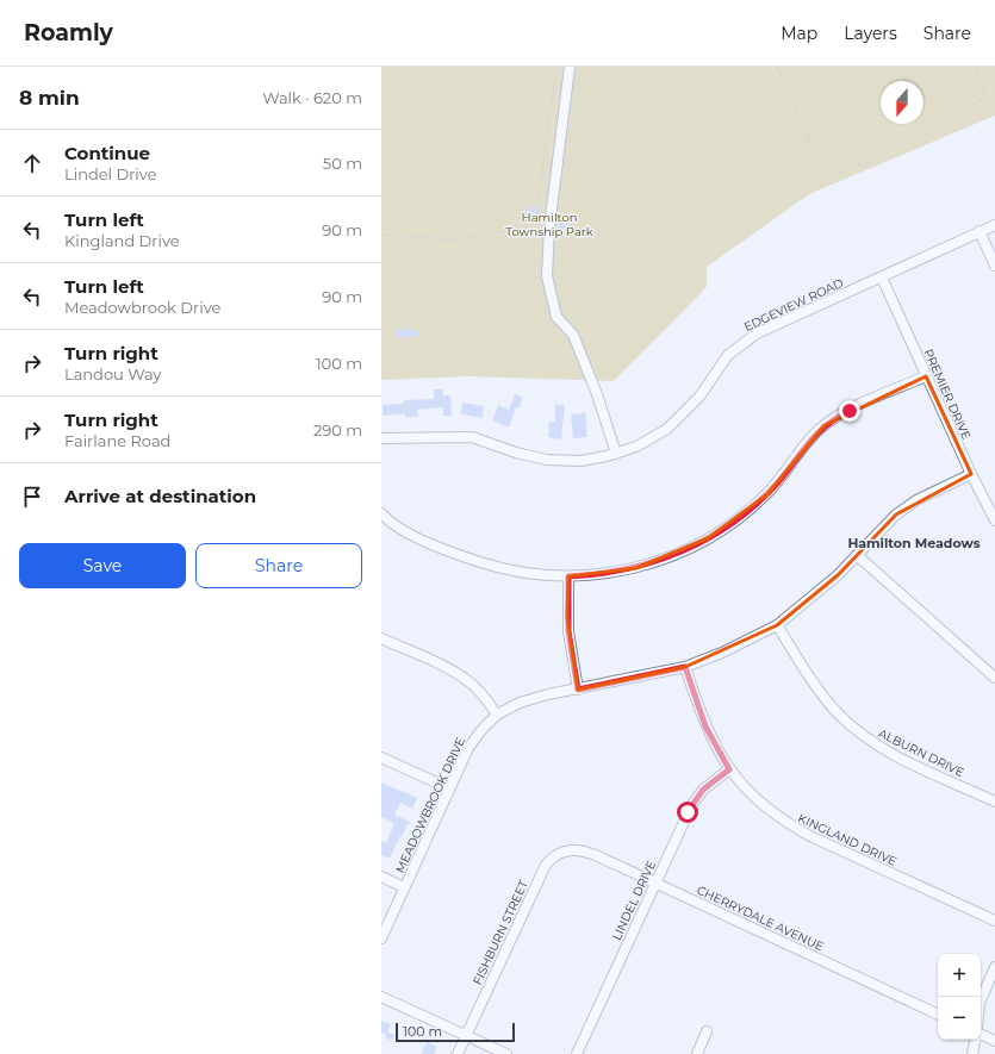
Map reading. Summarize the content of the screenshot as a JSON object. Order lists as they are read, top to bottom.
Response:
{
  "streets": {
    "street": [
      "EDGEVIEW ROAD",
      "PREMIER DRIVE",
      "ALBURN DRIVE",
      "MEADOWBROOK DRIVE",
      "KINGLAND DRIVE",
      "LINDEL DRIVE",
      "CHERRYDALE AVENUE",
      "FISHBURN STREET"
    ]
  },
  "crossings": [
    ["EDGEVIEW ROAD", "PREMIER DRIVE"],
    ["PREMIER DRIVE", "MEADOWBROOK DRIVE"],
    ["ALBURN DRIVE", "MEADOWBROOK DRIVE"],
    ["MEADOWBROOK DRIVE", "KINGLAND DRIVE"],
    ["KINGLAND DRIVE", "LINDEL DRIVE"],
    ["LINDEL DRIVE", "CHERRYDALE AVENUE"],
    ["CHERRYDALE AVENUE", "FISHBURN STREET"]
  ],
  "districts": ["Hamilton Meadows"],
  "parks": ["Hamilton Township Park"],
  "scale_bar": "100 m",
  "north": "bottom",
  "page": {
    "header": "Roamly",
    "nav": ["Map", "Layers", "Share"],
    "heading": ["8 min", "Walk · 620 m"],
    "list": [
      ["Continue", "Lindel Drive", "50 m"],
      ["Turn left", "Kingland Drive", "90 m"],
      ["Turn left", "Meadowbrook Drive", "90 m"],
      ["Turn right", "Landou Way", "100 m"],
      ["Turn right", "Fairlane Road", "290 m"],
      "Arrive at destination"
    ],
    "buttons": ["Save", "Share"],
    "map_buttons": ["+", "−"],
    "scale": "100 m"
  }
}
